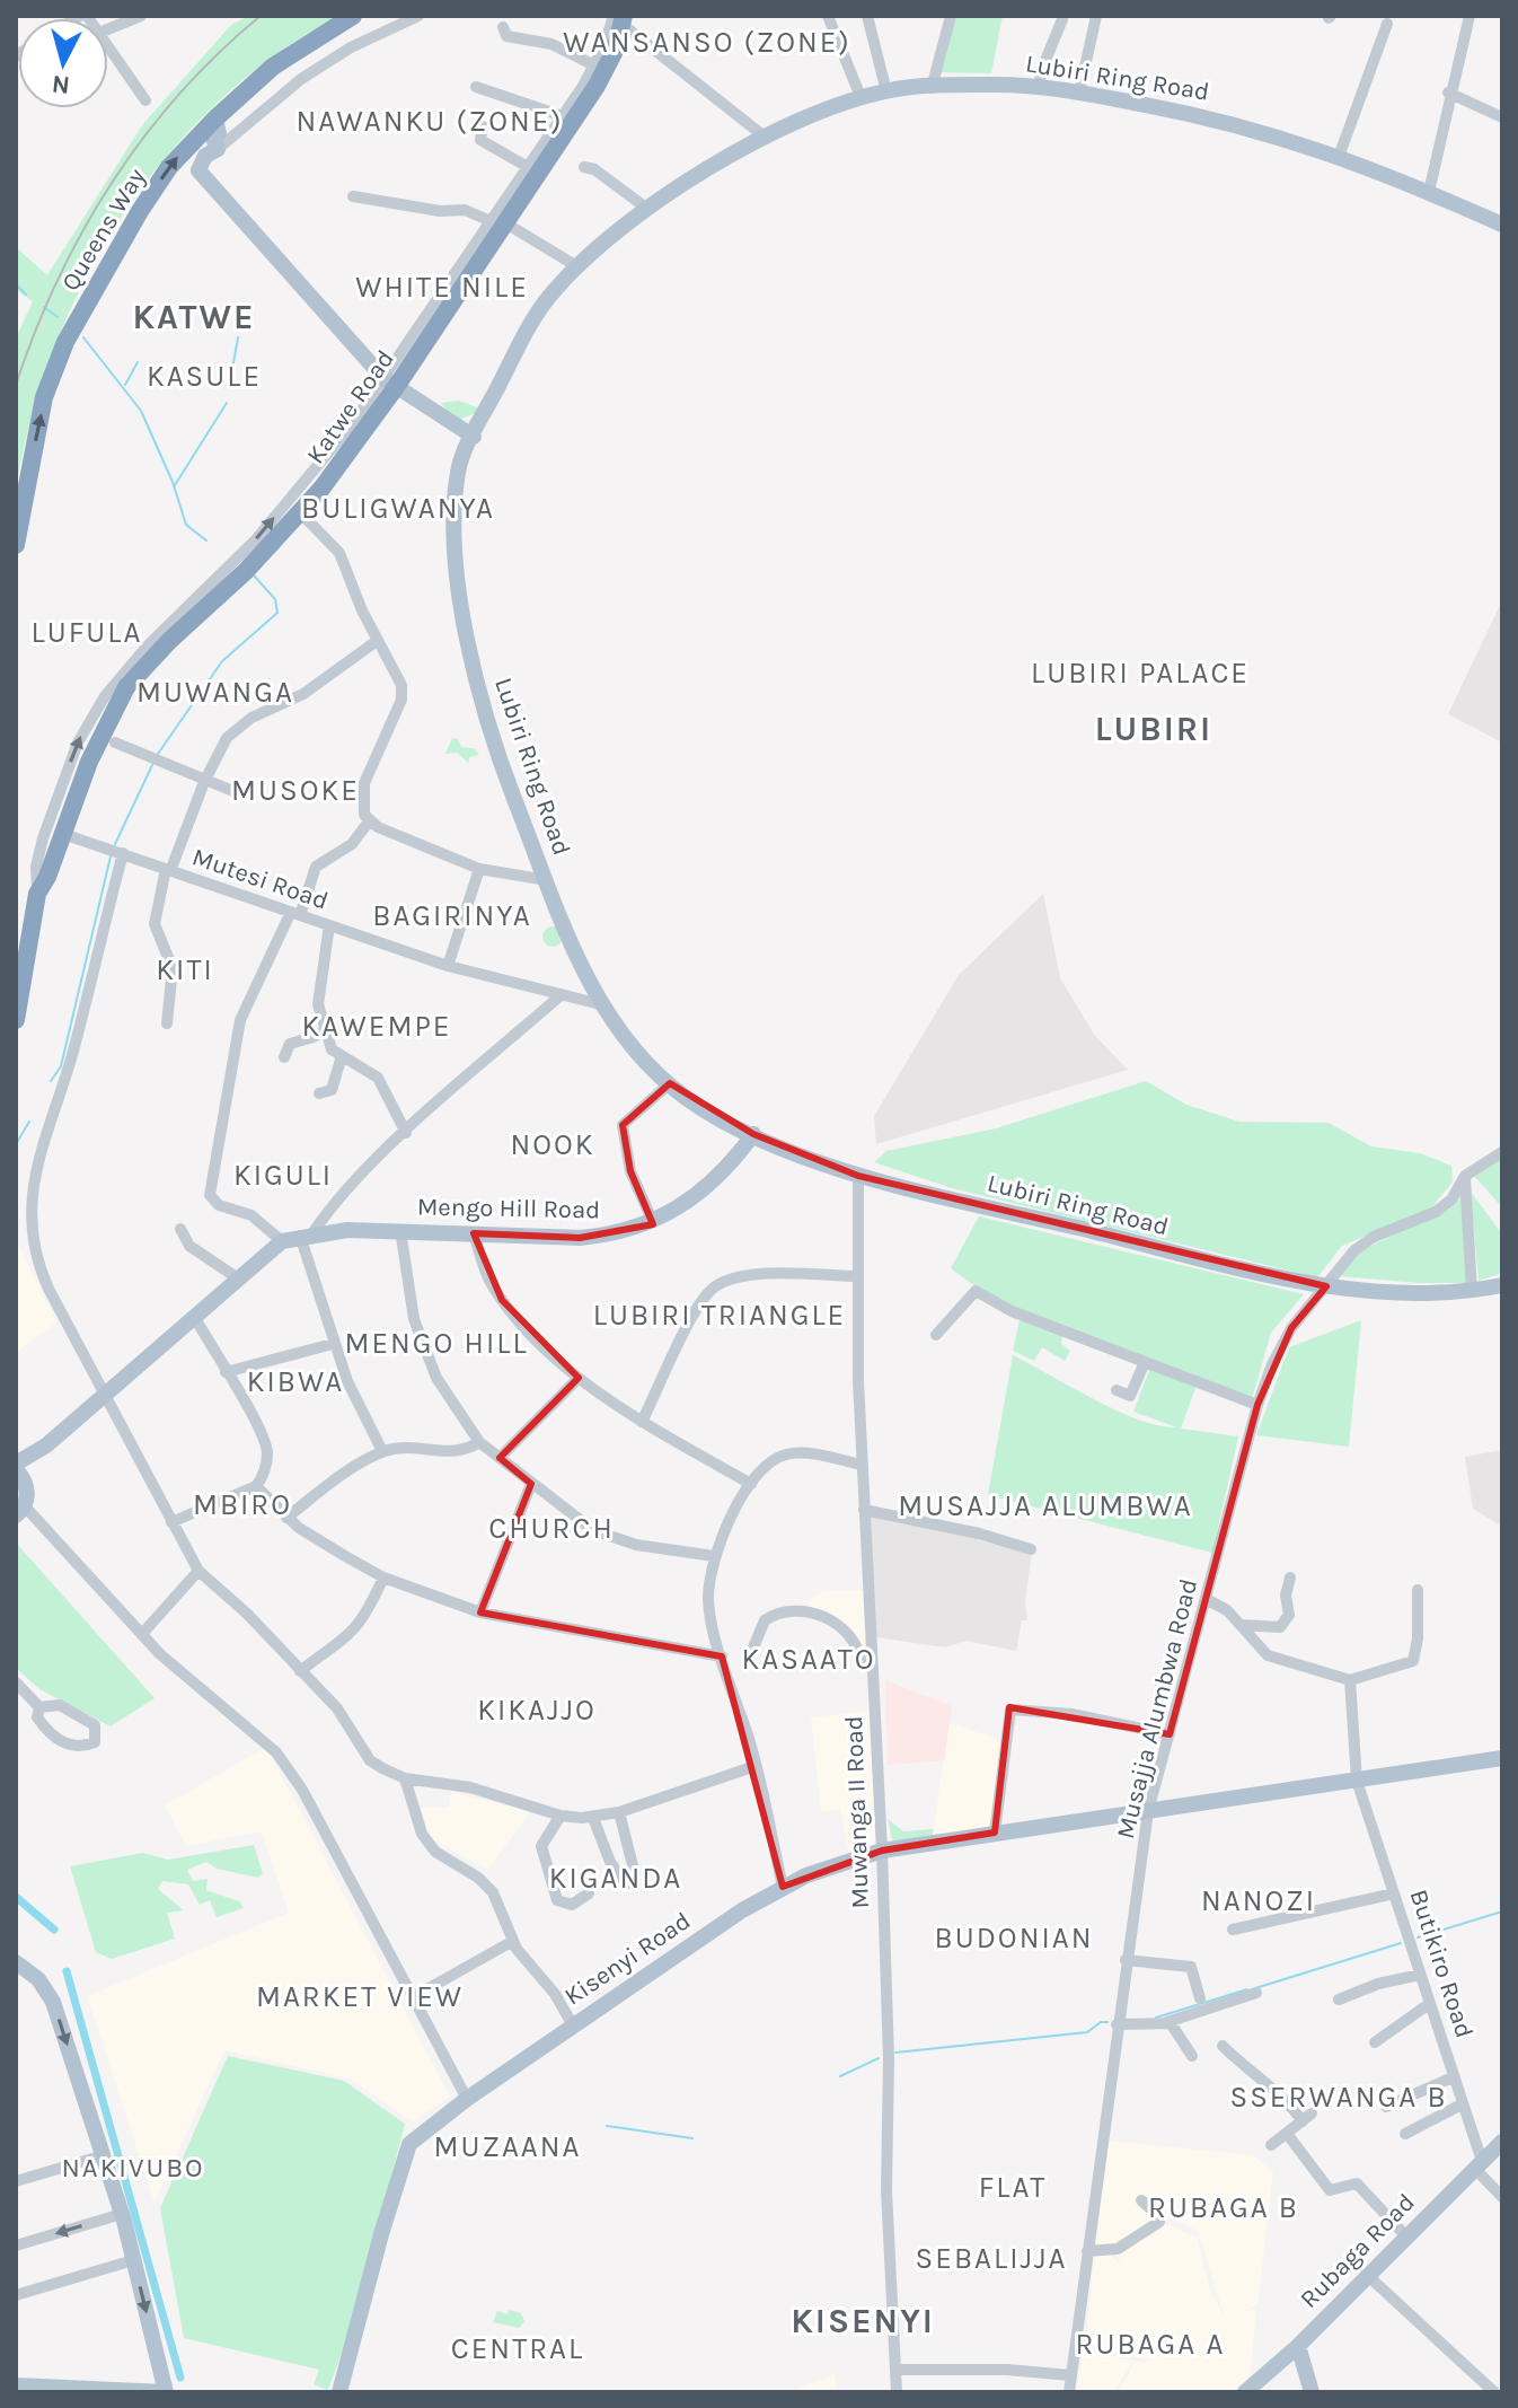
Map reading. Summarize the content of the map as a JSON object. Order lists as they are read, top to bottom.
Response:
{
  "streets": {
    "highway": ["Queens Way", "Katwe Road"],
    "main road": [
      "Lubiri Ring Road",
      "Mengo Hill Road",
      "Kisenyi Road",
      "Rubaga Road"
    ],
    "street": [
      "Mutesi Road",
      "Musajja Alumbwa Road",
      "Muwanga II Road",
      "Butikiro Road"
    ]
  },
  "crossings": [
    ["Lubiri Ring Road", "Mutesi Road"],
    ["Lubiri Ring Road", "Mengo Hill Road"],
    ["Lubiri Ring Road", "Musajja Alumbwa Road"],
    ["Lubiri Ring Road", "Muwanga II Road"],
    ["Katwe Road", "Mutesi Road"],
    ["Musajja Alumbwa Road", "Kisenyi Road"],
    ["Muwanga II Road", "Kisenyi Road"],
    ["Butikiro Road", "Rubaga Road"]
  ],
  "one_way": ["Queens Way"],
  "districts": [
    "WANSANSO (ZONE)",
    "NAWANKU (ZONE)",
    "WHITE NILE",
    "KATWE",
    "KASULE",
    "BULIGWANYA",
    "LUFULA",
    "LUBIRI PALACE",
    "MUWANGA",
    "LUBIRI",
    "MUSOKE",
    "BAGIRINYA",
    "KITI",
    "KAWEMPE",
    "NOOK",
    "KIGULI",
    "LUBIRI TRIANGLE",
    "MENGO HILL",
    "KIBWA",
    "MBIRO",
    "MUSAJJA ALUMBWA",
    "CHURCH",
    "KASAATO",
    "KIKAJJO",
    "KIGANDA",
    "NANOZI",
    "BUDONIAN",
    "MARKET VIEW",
    "SSERWANGA B",
    "MUZAANA",
    "NAKIVUBO",
    "FLAT",
    "RUBAGA B",
    "SEBALIJJA",
    "KISENYI",
    "RUBAGA A",
    "CENTRAL"
  ],
  "north": "bottom"
}
